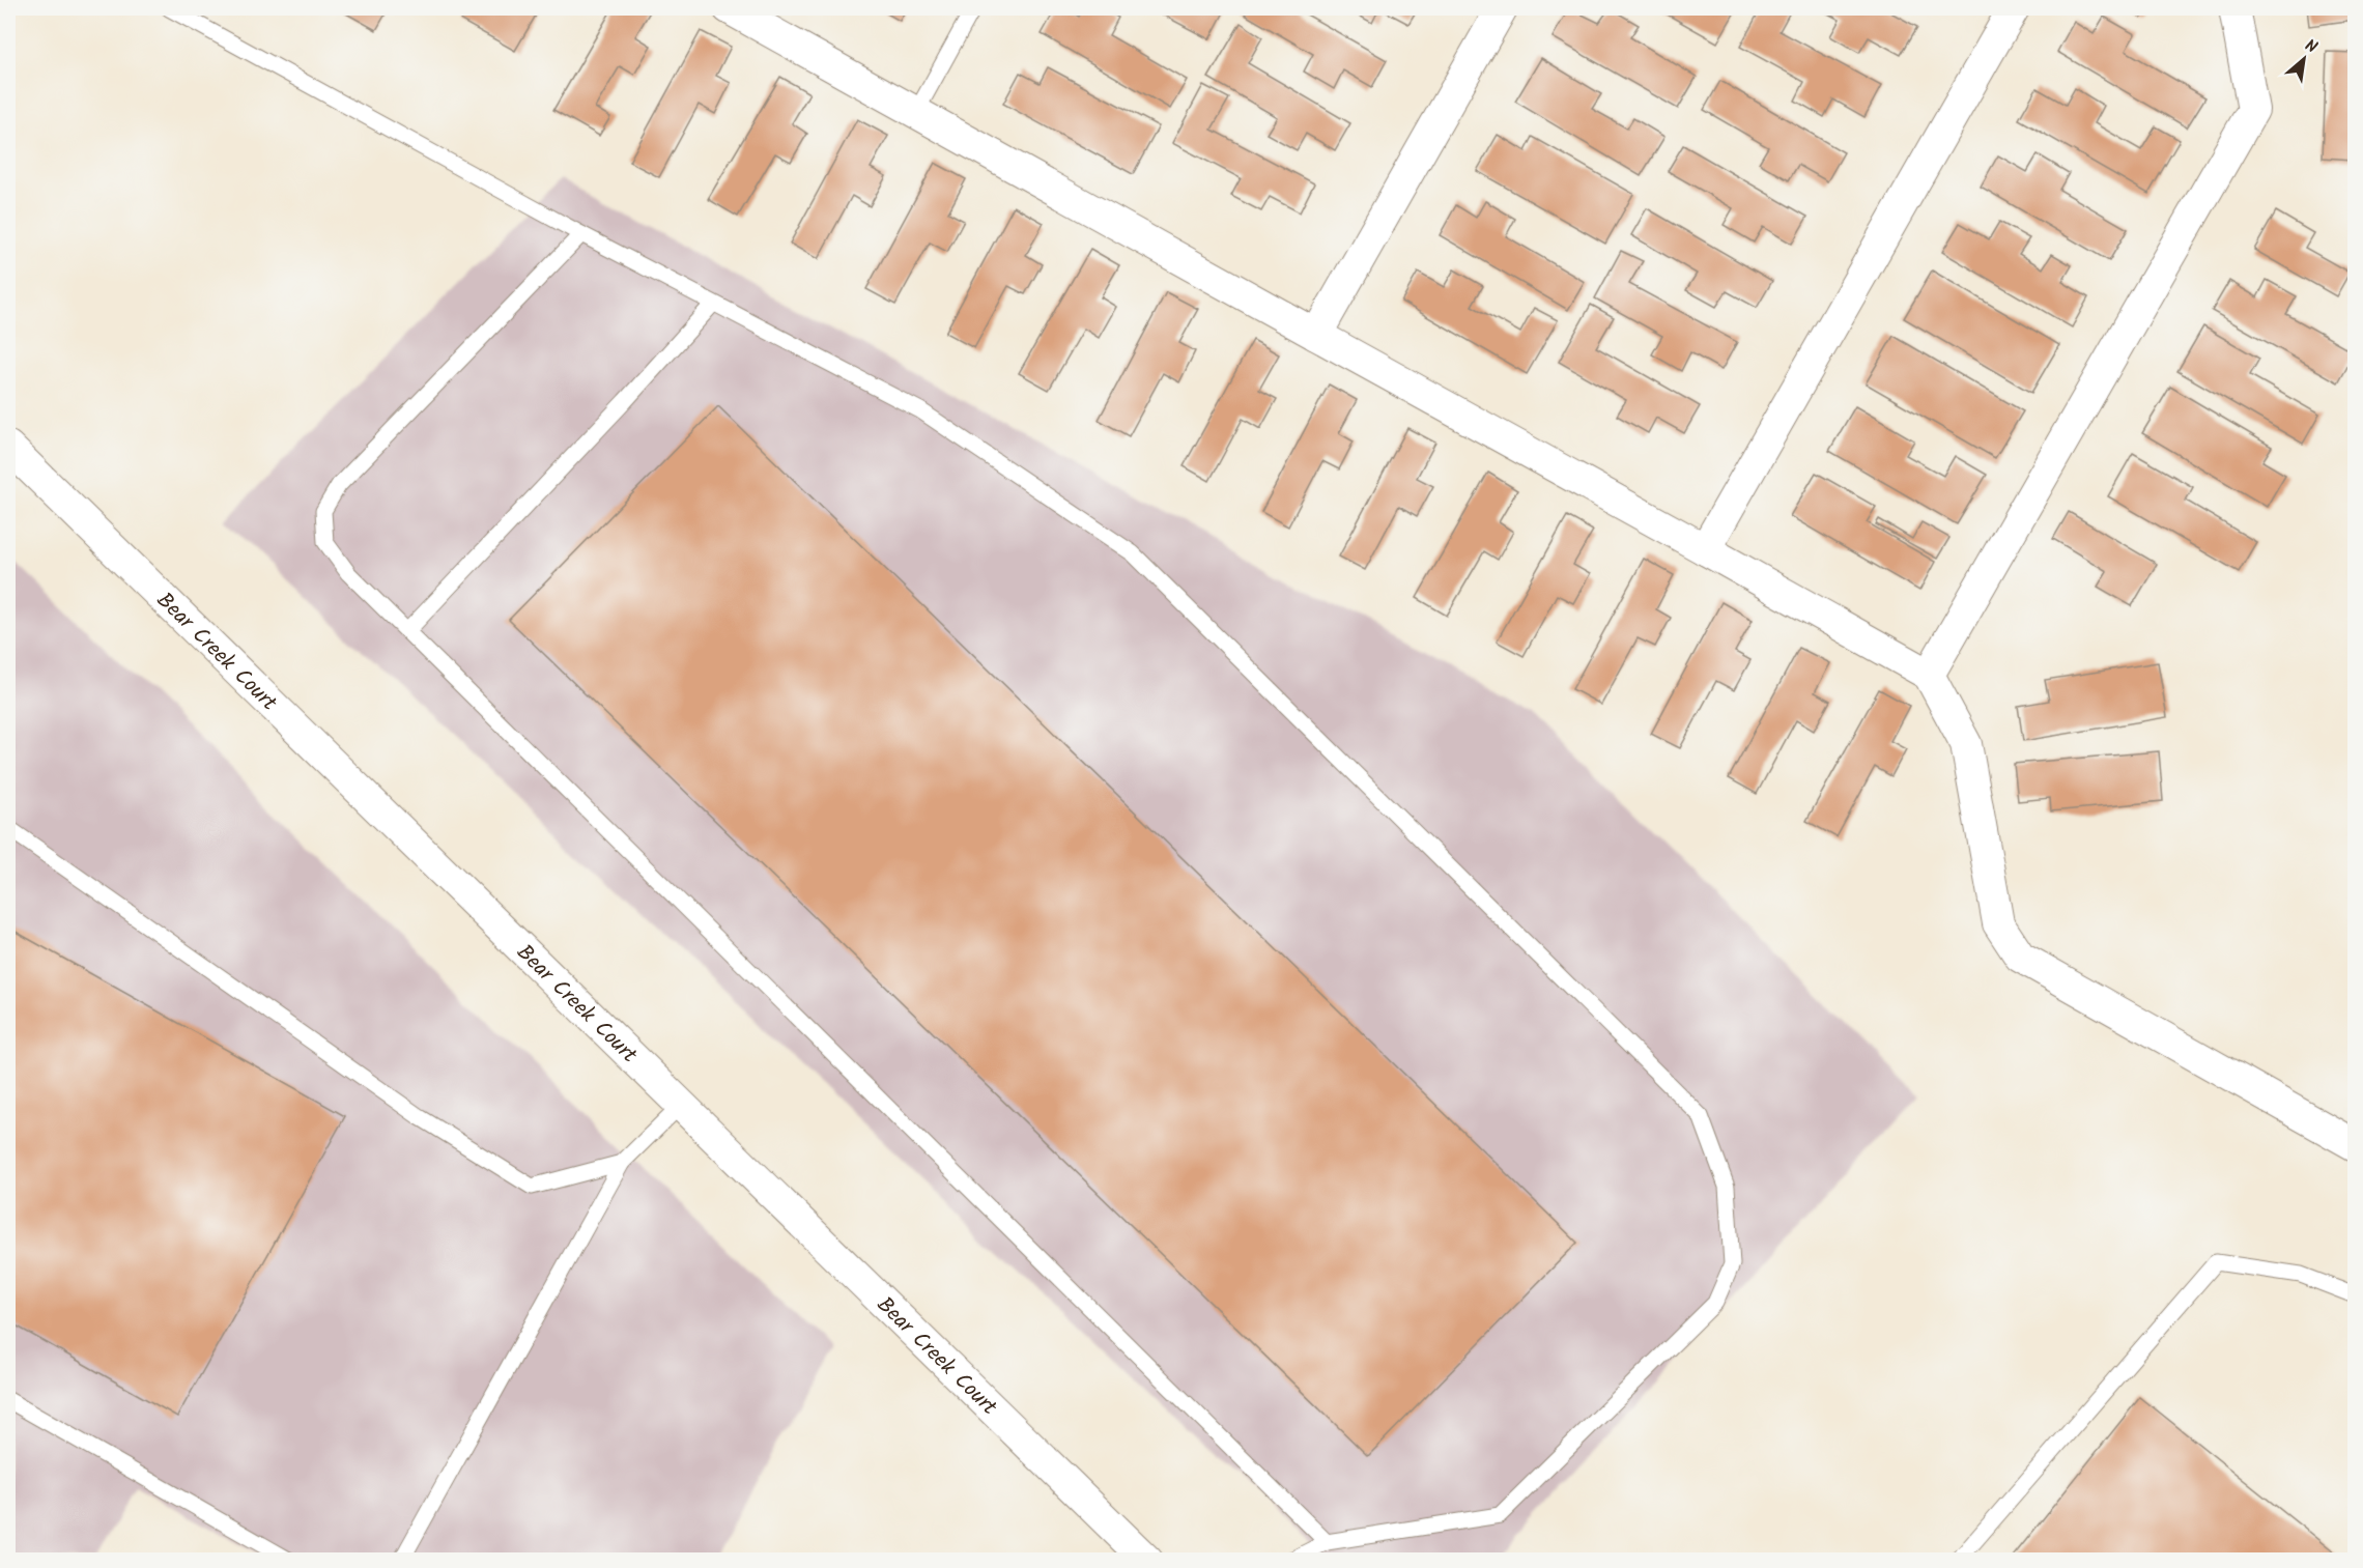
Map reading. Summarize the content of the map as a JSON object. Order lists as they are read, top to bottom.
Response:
{
  "streets": {
    "street": ["Bear Creek Court"]
  },
  "north": "top right"
}
